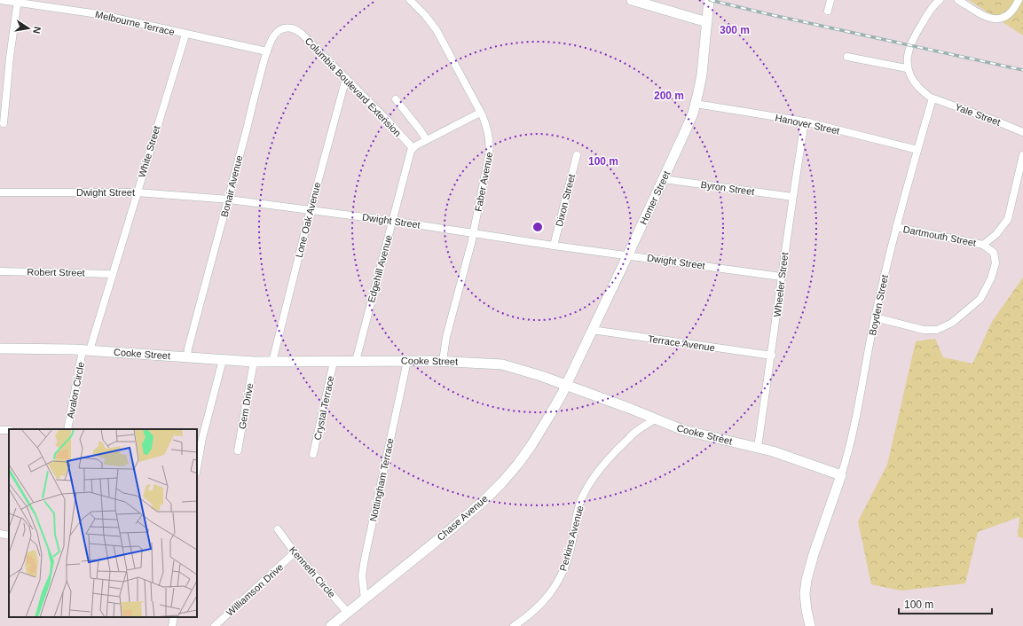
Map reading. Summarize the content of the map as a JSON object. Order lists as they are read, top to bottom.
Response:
{
  "streets": {
    "main road": [
      "Homer Street",
      "Boyden Street",
      "Cooke Street",
      "Chase Avenue"
    ],
    "street": [
      "Melbourne Terrace",
      "Columbia Boulevard Extension",
      "Yale Street",
      "Hanover Street",
      "White Street",
      "Faber Avenue",
      "Bonair Avenue",
      "Byron Street",
      "Dwight Street",
      "Dixon Street",
      "Lone Oak Avenue",
      "Dartmouth Street",
      "Edgehill Avenue",
      "Robert Street",
      "Wheeler Street",
      "Terrace Avenue",
      "Avalon Circle",
      "Gem Drive",
      "Crystal Terrace",
      "Nottingham Terrace",
      "Perkins Avenue",
      "Kenneth Circle",
      "Williamson Drive"
    ]
  },
  "crossings": [
    ["Melbourne Terrace", "White Street"],
    ["Melbourne Terrace", "Bonair Avenue"],
    ["Columbia Boulevard Extension", "Bonair Avenue"],
    ["Columbia Boulevard Extension", "Lone Oak Avenue"],
    ["Columbia Boulevard Extension", "Edgehill Avenue"],
    ["Yale Street", "Boyden Street"],
    ["Hanover Street", "Homer Street"],
    ["Hanover Street", "Wheeler Street"],
    ["Hanover Street", "Boyden Street"],
    ["White Street", "Dwight Street"],
    ["White Street", "Robert Street"],
    ["White Street", "Cooke Street"],
    ["White Street", "Avalon Circle"],
    ["Faber Avenue", "Dwight Street"],
    ["Faber Avenue", "Cooke Street"],
    ["Bonair Avenue", "Dwight Street"],
    ["Bonair Avenue", "Cooke Street"],
    ["Byron Street", "Homer Street"],
    ["Byron Street", "Wheeler Street"],
    ["Dwight Street", "Homer Street"],
    ["Dwight Street", "Dixon Street"],
    ["Dwight Street", "Lone Oak Avenue"],
    ["Dwight Street", "Edgehill Avenue"],
    ["Dwight Street", "Wheeler Street"],
    ["Homer Street", "Terrace Avenue"],
    ["Homer Street", "Cooke Street"],
    ["Homer Street", "Chase Avenue"],
    ["Lone Oak Avenue", "Cooke Street"],
    ["Dartmouth Street", "Boyden Street"],
    ["Edgehill Avenue", "Cooke Street"],
    ["Wheeler Street", "Terrace Avenue"],
    ["Wheeler Street", "Cooke Street"],
    ["Boyden Street", "Cooke Street"],
    ["Cooke Street", "Avalon Circle"],
    ["Cooke Street", "Gem Drive"],
    ["Cooke Street", "Crystal Terrace"],
    ["Cooke Street", "Nottingham Terrace"],
    ["Cooke Street", "Chase Avenue"],
    ["Cooke Street", "Perkins Avenue"],
    ["Nottingham Terrace", "Chase Avenue"],
    ["Chase Avenue", "Kenneth Circle"],
    ["Kenneth Circle", "Williamson Drive"]
  ],
  "scale_bar": "100 m",
  "north": "right",
  "rings": ["300 m", "200 m", "100 m"]
}
